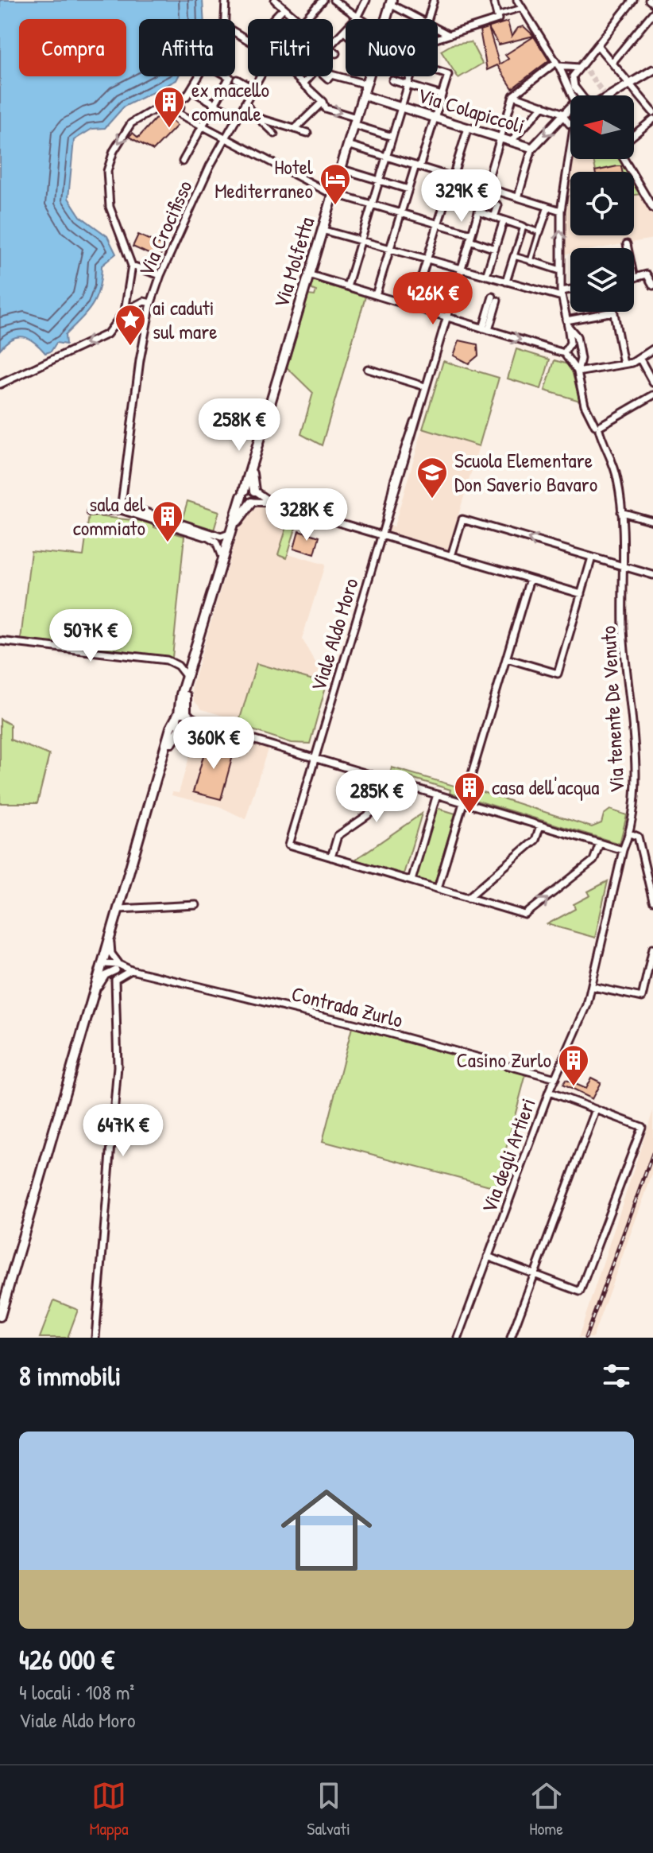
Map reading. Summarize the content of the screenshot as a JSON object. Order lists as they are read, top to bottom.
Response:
{
  "streets": {
    "main road": ["Via Molfetta"],
    "street": [
      "Via Colapiccoli",
      "Via Crocifisso",
      "Viale Aldo Moro",
      "Via tenente De Venuto",
      "Contrada Zurlo",
      "Via degli Artieri"
    ]
  },
  "crossings": [
    ["Via Colapiccoli", "Via Molfetta"],
    ["Via Colapiccoli", "Viale Aldo Moro"],
    ["Via tenente De Venuto", "Via degli Artieri"],
    ["Contrada Zurlo", "Via degli Artieri"]
  ],
  "places": {
    "building": [
      "ex macello comunale",
      "sala del commiato",
      "casa dell'acqua",
      "Casino Zurlo"
    ],
    "hotel": ["Hotel Mediterraneo"],
    "place": ["ai caduti sul mare"],
    "school or university": ["Scuola Elementare Don Saverio Bavaro"]
  },
  "north": "left",
  "page": {
    "chip": [
      "Compra",
      "Affitta",
      "Filtri",
      "Nuovo"
    ],
    "price": [
      "329K €",
      "426K €",
      "258K €",
      "328K €",
      "507K €",
      "360K €",
      "285K €",
      "647K €"
    ],
    "heading": "8 immobili",
    "list": [
      {
        "name": "426 000 €",
        "note": "4 locali · 108 m² · Viale Aldo Moro"
      }
    ],
    "tabs": ["Mappa", "Salvati", "Home"]
  }
}
